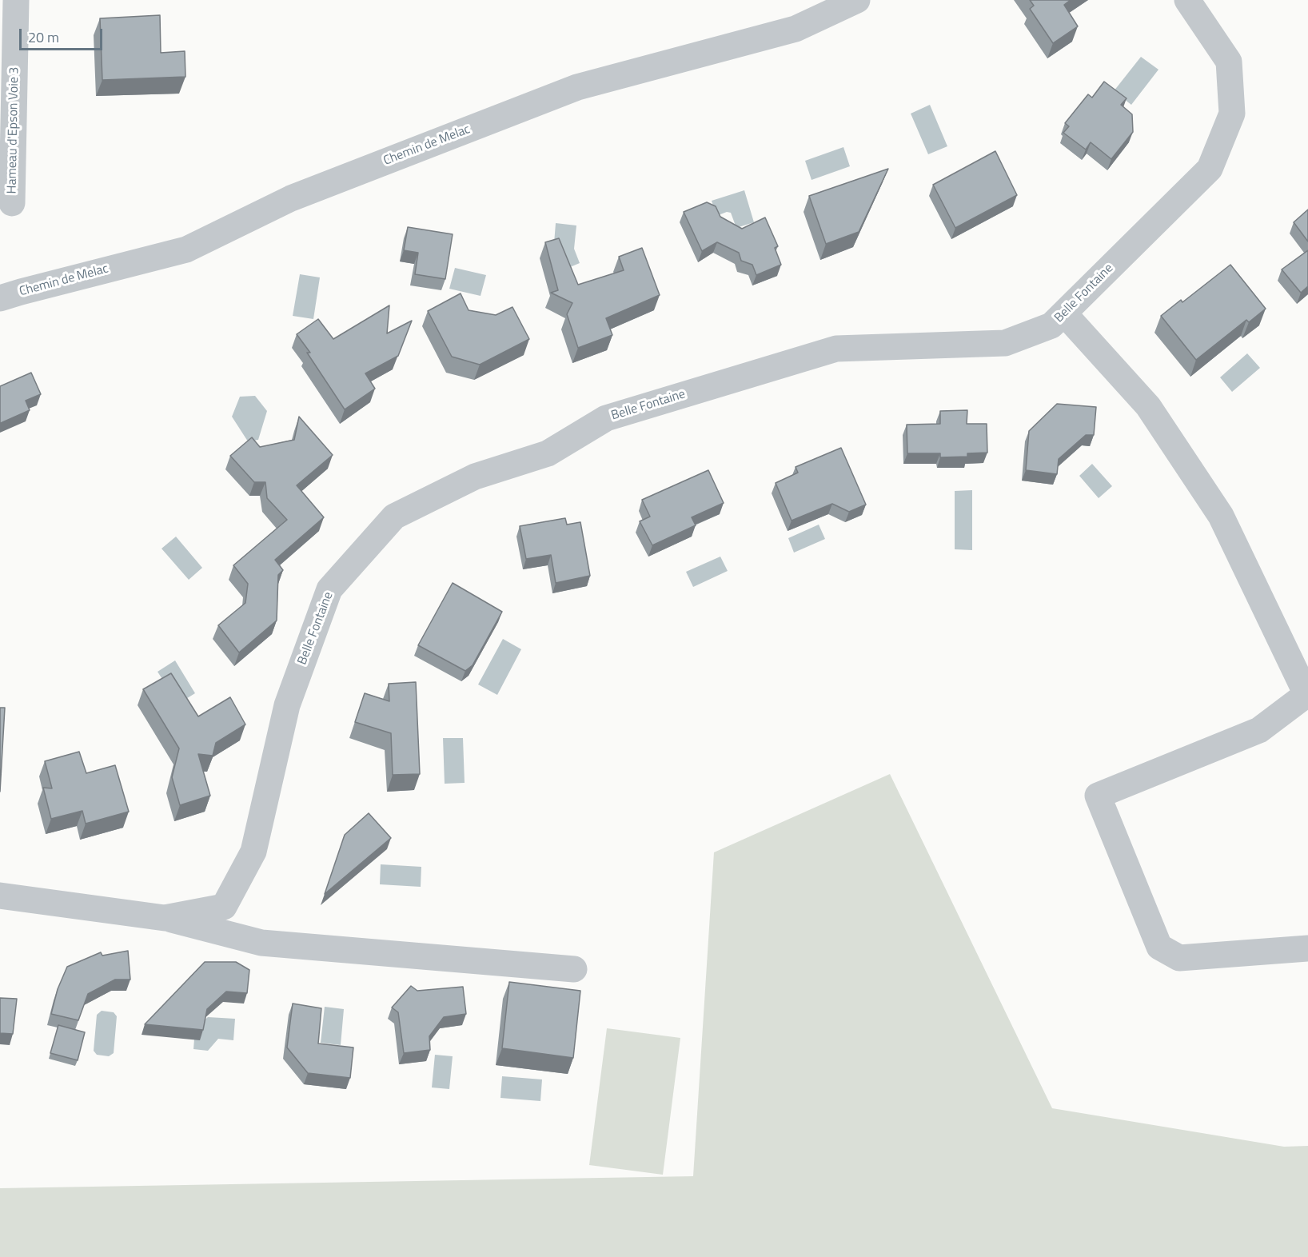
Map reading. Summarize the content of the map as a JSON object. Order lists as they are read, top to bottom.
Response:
{
  "streets": {
    "street": ["Hameau d'Epson Voie 3", "Chemin de Melac", "Belle Fontaine"]
  },
  "scale_bar": "20 m"
}
